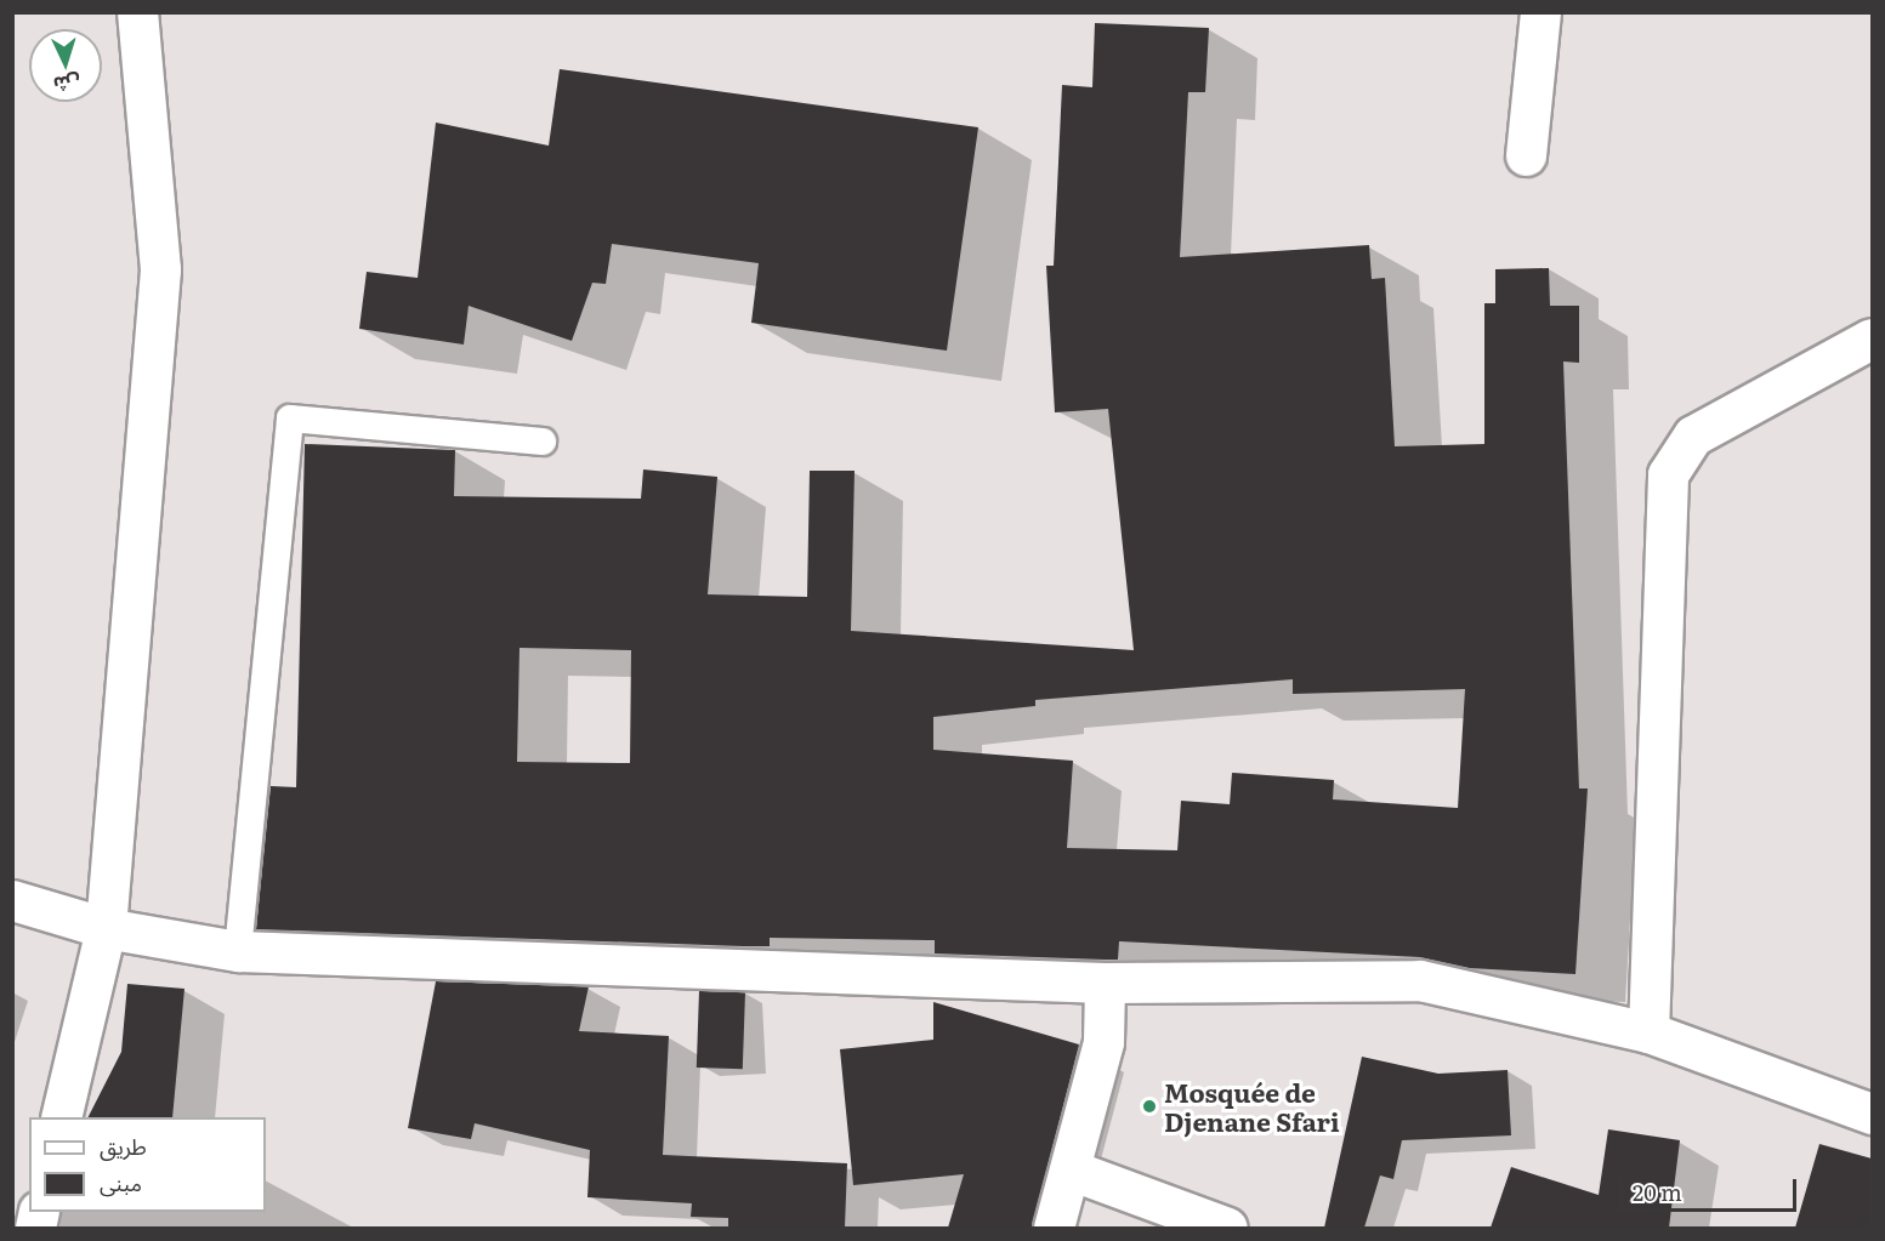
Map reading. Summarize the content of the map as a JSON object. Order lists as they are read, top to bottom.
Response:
{
  "places": ["Mosquée de Djenane Sfari"],
  "legend": ["طريق", "مبنى"],
  "scale_bar": "20 m",
  "north": "bottom"
}
